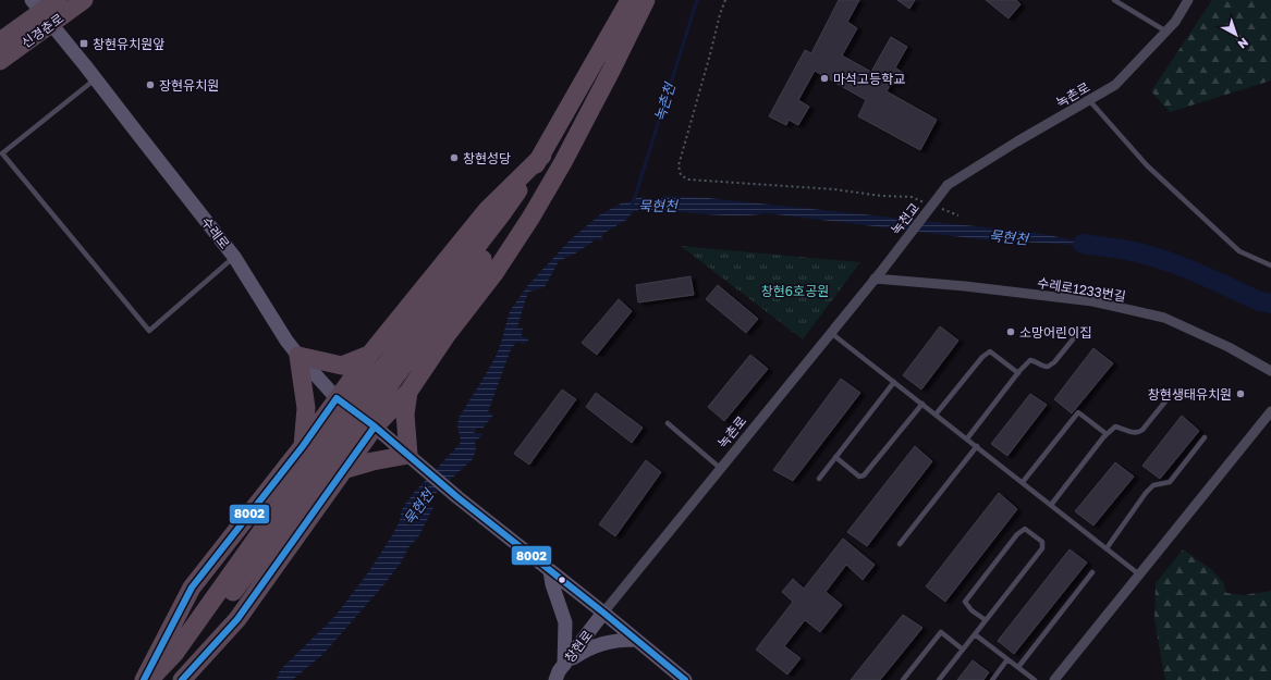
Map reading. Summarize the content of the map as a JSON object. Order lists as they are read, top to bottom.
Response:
{
  "streets": {
    "highway": ["신경춘로"],
    "main road": ["수레로", "창현로"],
    "street": ["녹촌로", "녹천교", "수레로1233번길"]
  },
  "crossings": [
    ["녹촌로", "녹천교"],
    ["녹촌로", "수레로1233번길"],
    ["녹촌로", "창현로"]
  ],
  "water": ["녹촌천", "묵현천"],
  "parks": ["창현6호공원"],
  "places": {
    "transit": ["창현유치원앞"],
    "other": [
      "마석고등학교",
      "장현유치원",
      "창현성당",
      "소망어린이집",
      "창현생태유치원"
    ]
  },
  "lines": ["transit line 8002"],
  "north": "bottom right"
}
